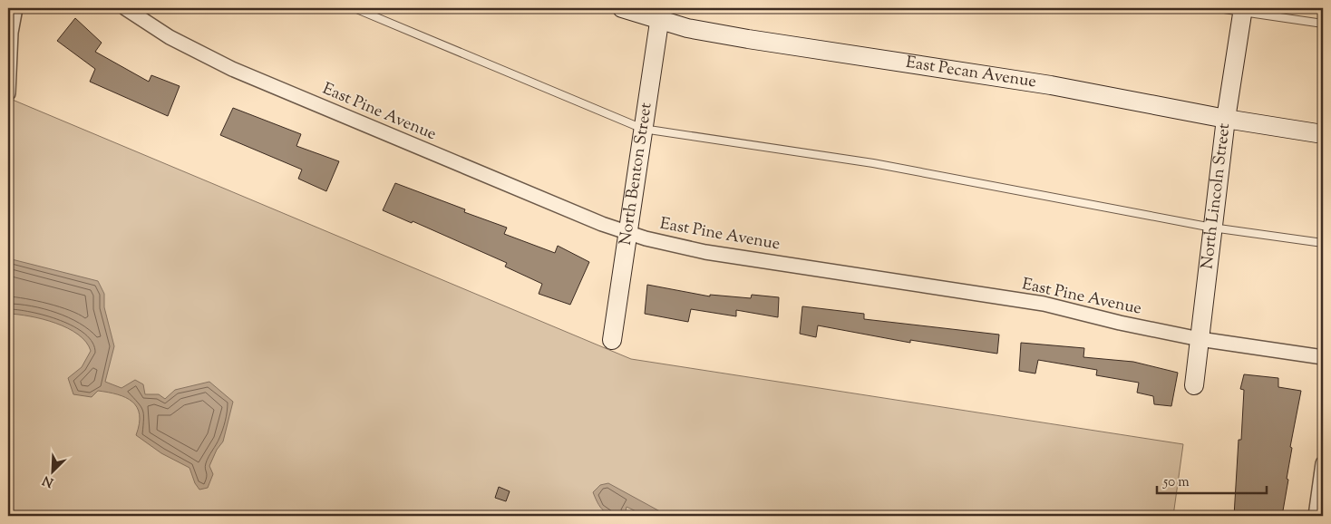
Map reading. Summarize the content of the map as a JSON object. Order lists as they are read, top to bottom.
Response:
{
  "streets": {
    "street": [
      "East Pecan Avenue",
      "East Pine Avenue",
      "North Benton Street",
      "North Lincoln Street"
    ]
  },
  "crossings": [
    ["East Pecan Avenue", "North Benton Street"],
    ["East Pecan Avenue", "North Lincoln Street"],
    ["East Pine Avenue", "North Benton Street"],
    ["East Pine Avenue", "North Lincoln Street"]
  ],
  "scale_bar": "50 m",
  "north": "bottom left"
}
